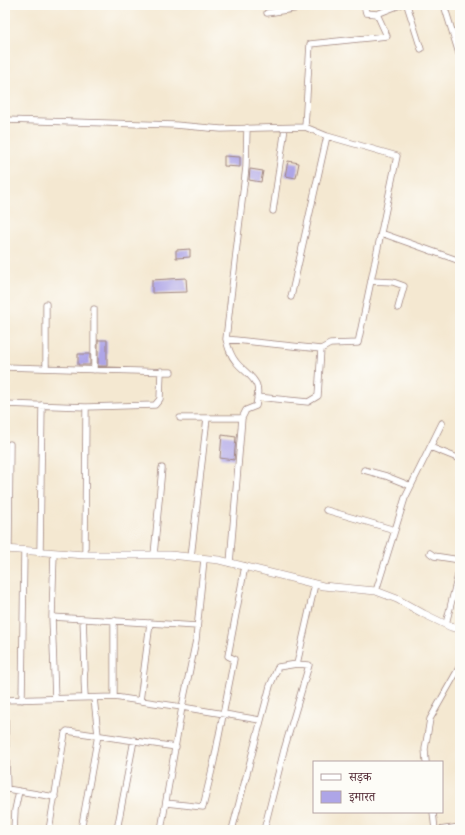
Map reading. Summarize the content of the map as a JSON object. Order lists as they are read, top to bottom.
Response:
{
  "legend": ["सड़क", "इमारत"]
}
